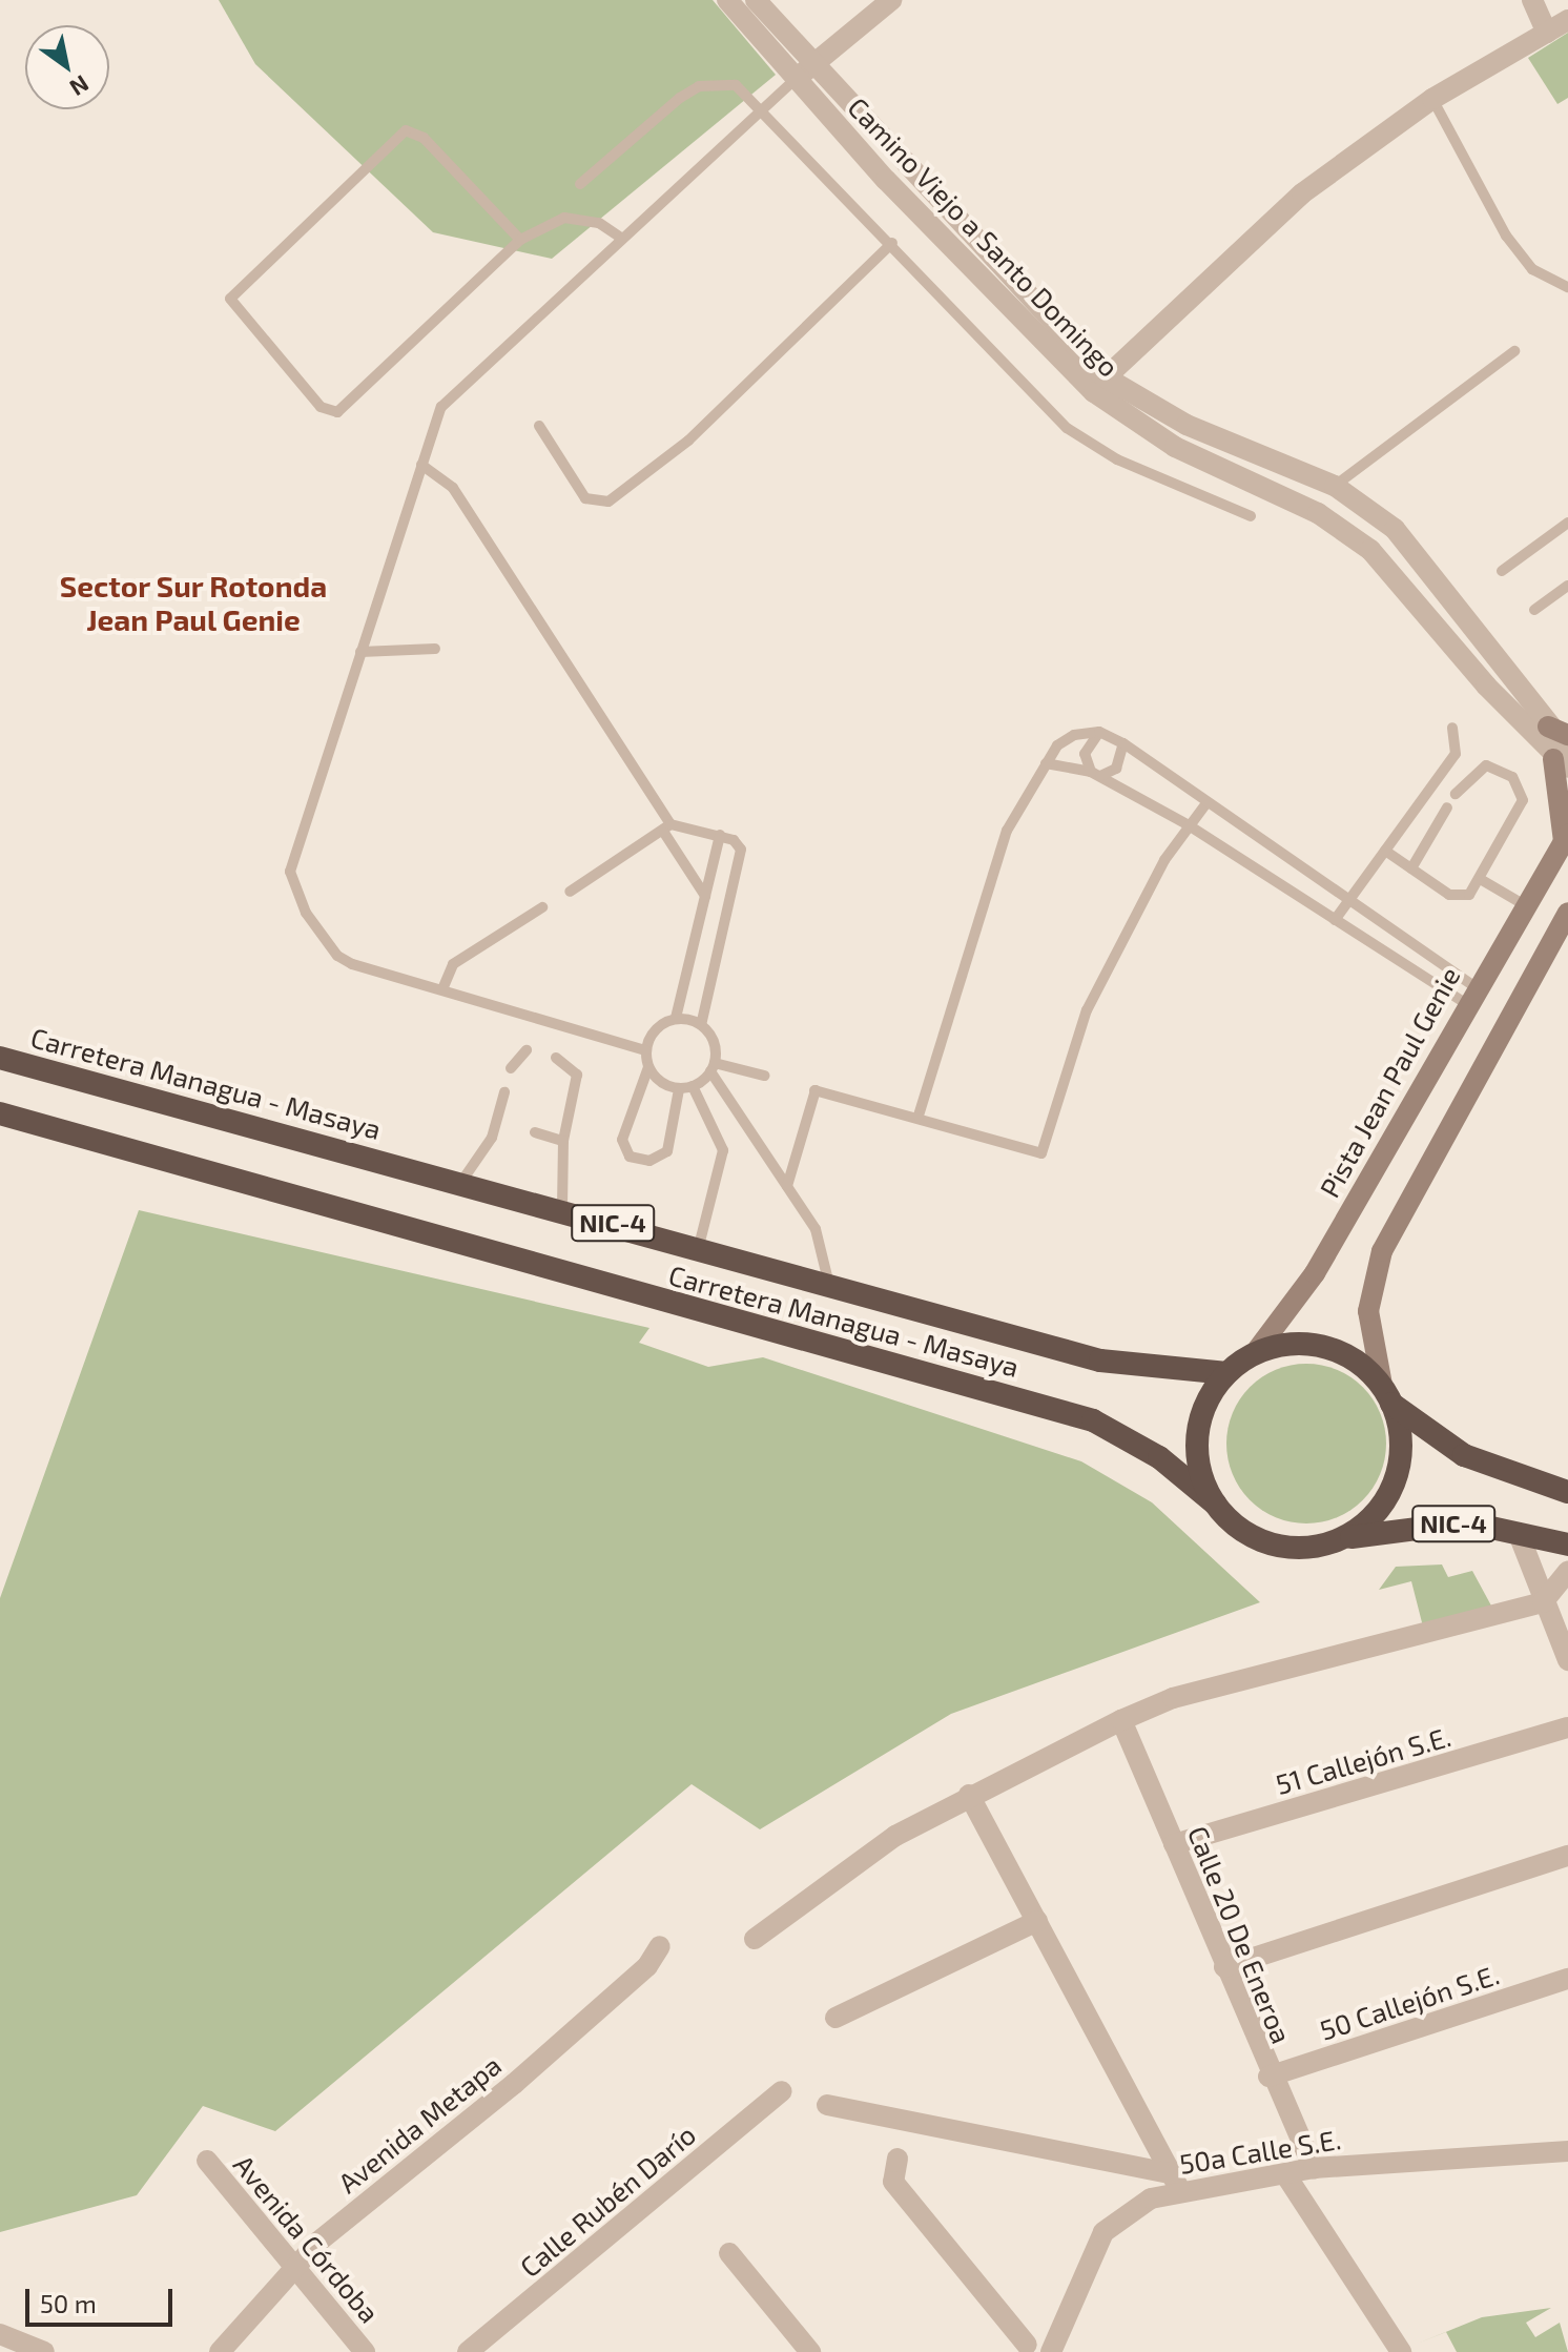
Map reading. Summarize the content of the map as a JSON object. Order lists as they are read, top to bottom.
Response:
{
  "streets": {
    "highway": ["Carretera Managua - Masaya", "NIC-4"],
    "main road": ["Pista Jean Paul Genie"],
    "street": [
      "Camino Viejo a Santo Domingo",
      "51 Callejón S.E.",
      "Calle 20 De Eneroa",
      "50 Callejón S.E.",
      "Avenida Metapa",
      "50a Calle S.E.",
      "Calle Rubén Darío",
      "Avenida Córdoba"
    ]
  },
  "crossings": [
    ["Pista Jean Paul Genie", "Carretera Managua - Masaya"],
    ["Pista Jean Paul Genie", "NIC-4"],
    ["Carretera Managua - Masaya", "NIC-4"],
    ["51 Callejón S.E.", "Calle 20 De Eneroa"],
    ["Calle 20 De Eneroa", "50 Callejón S.E."],
    ["Calle 20 De Eneroa", "50a Calle S.E."],
    ["Avenida Metapa", "Avenida Córdoba"]
  ],
  "districts": ["Sector Sur Rotonda Jean Paul Genie"],
  "scale_bar": "50 m",
  "north": "bottom right"
}
